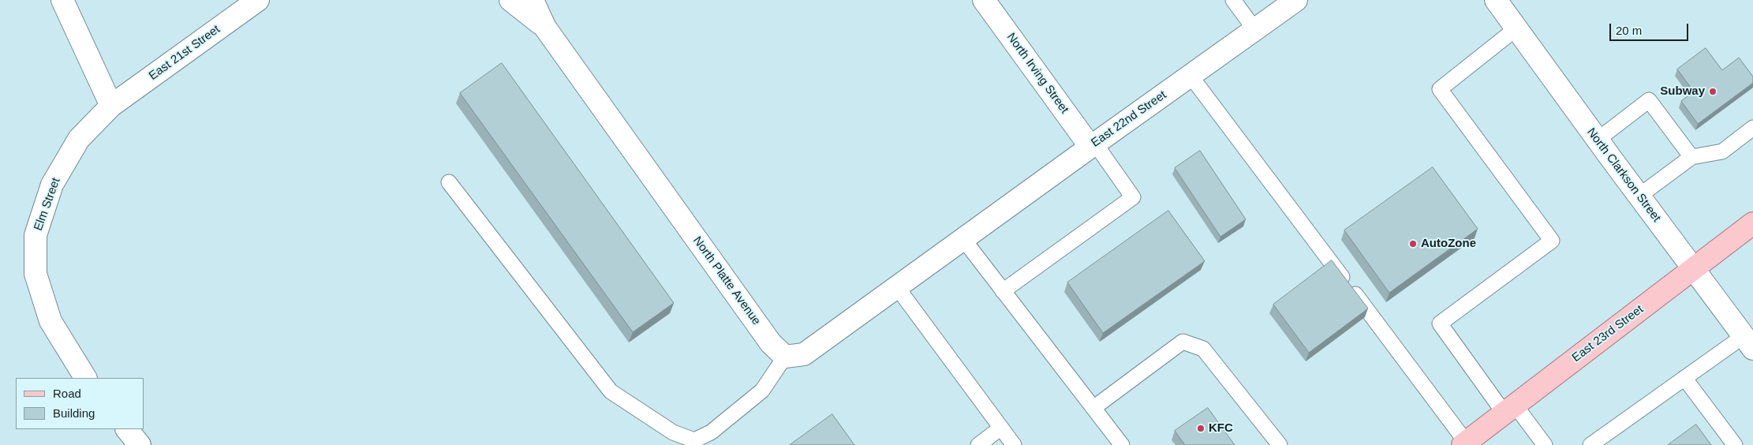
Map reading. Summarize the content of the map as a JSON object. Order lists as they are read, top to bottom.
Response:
{
  "streets": {
    "main road": ["East 23rd Street"],
    "street": [
      "East 21st Street",
      "North Irving Street",
      "East 22nd Street",
      "North Clarkson Street",
      "Elm Street",
      "North Platte Avenue"
    ]
  },
  "crossings": [
    ["East 21st Street", "Elm Street"],
    ["North Irving Street", "East 22nd Street"],
    ["North Clarkson Street", "East 23rd Street"]
  ],
  "places": ["Subway", "AutoZone", "KFC"],
  "legend": ["Road", "Building"],
  "scale_bar": "20 m"
}
